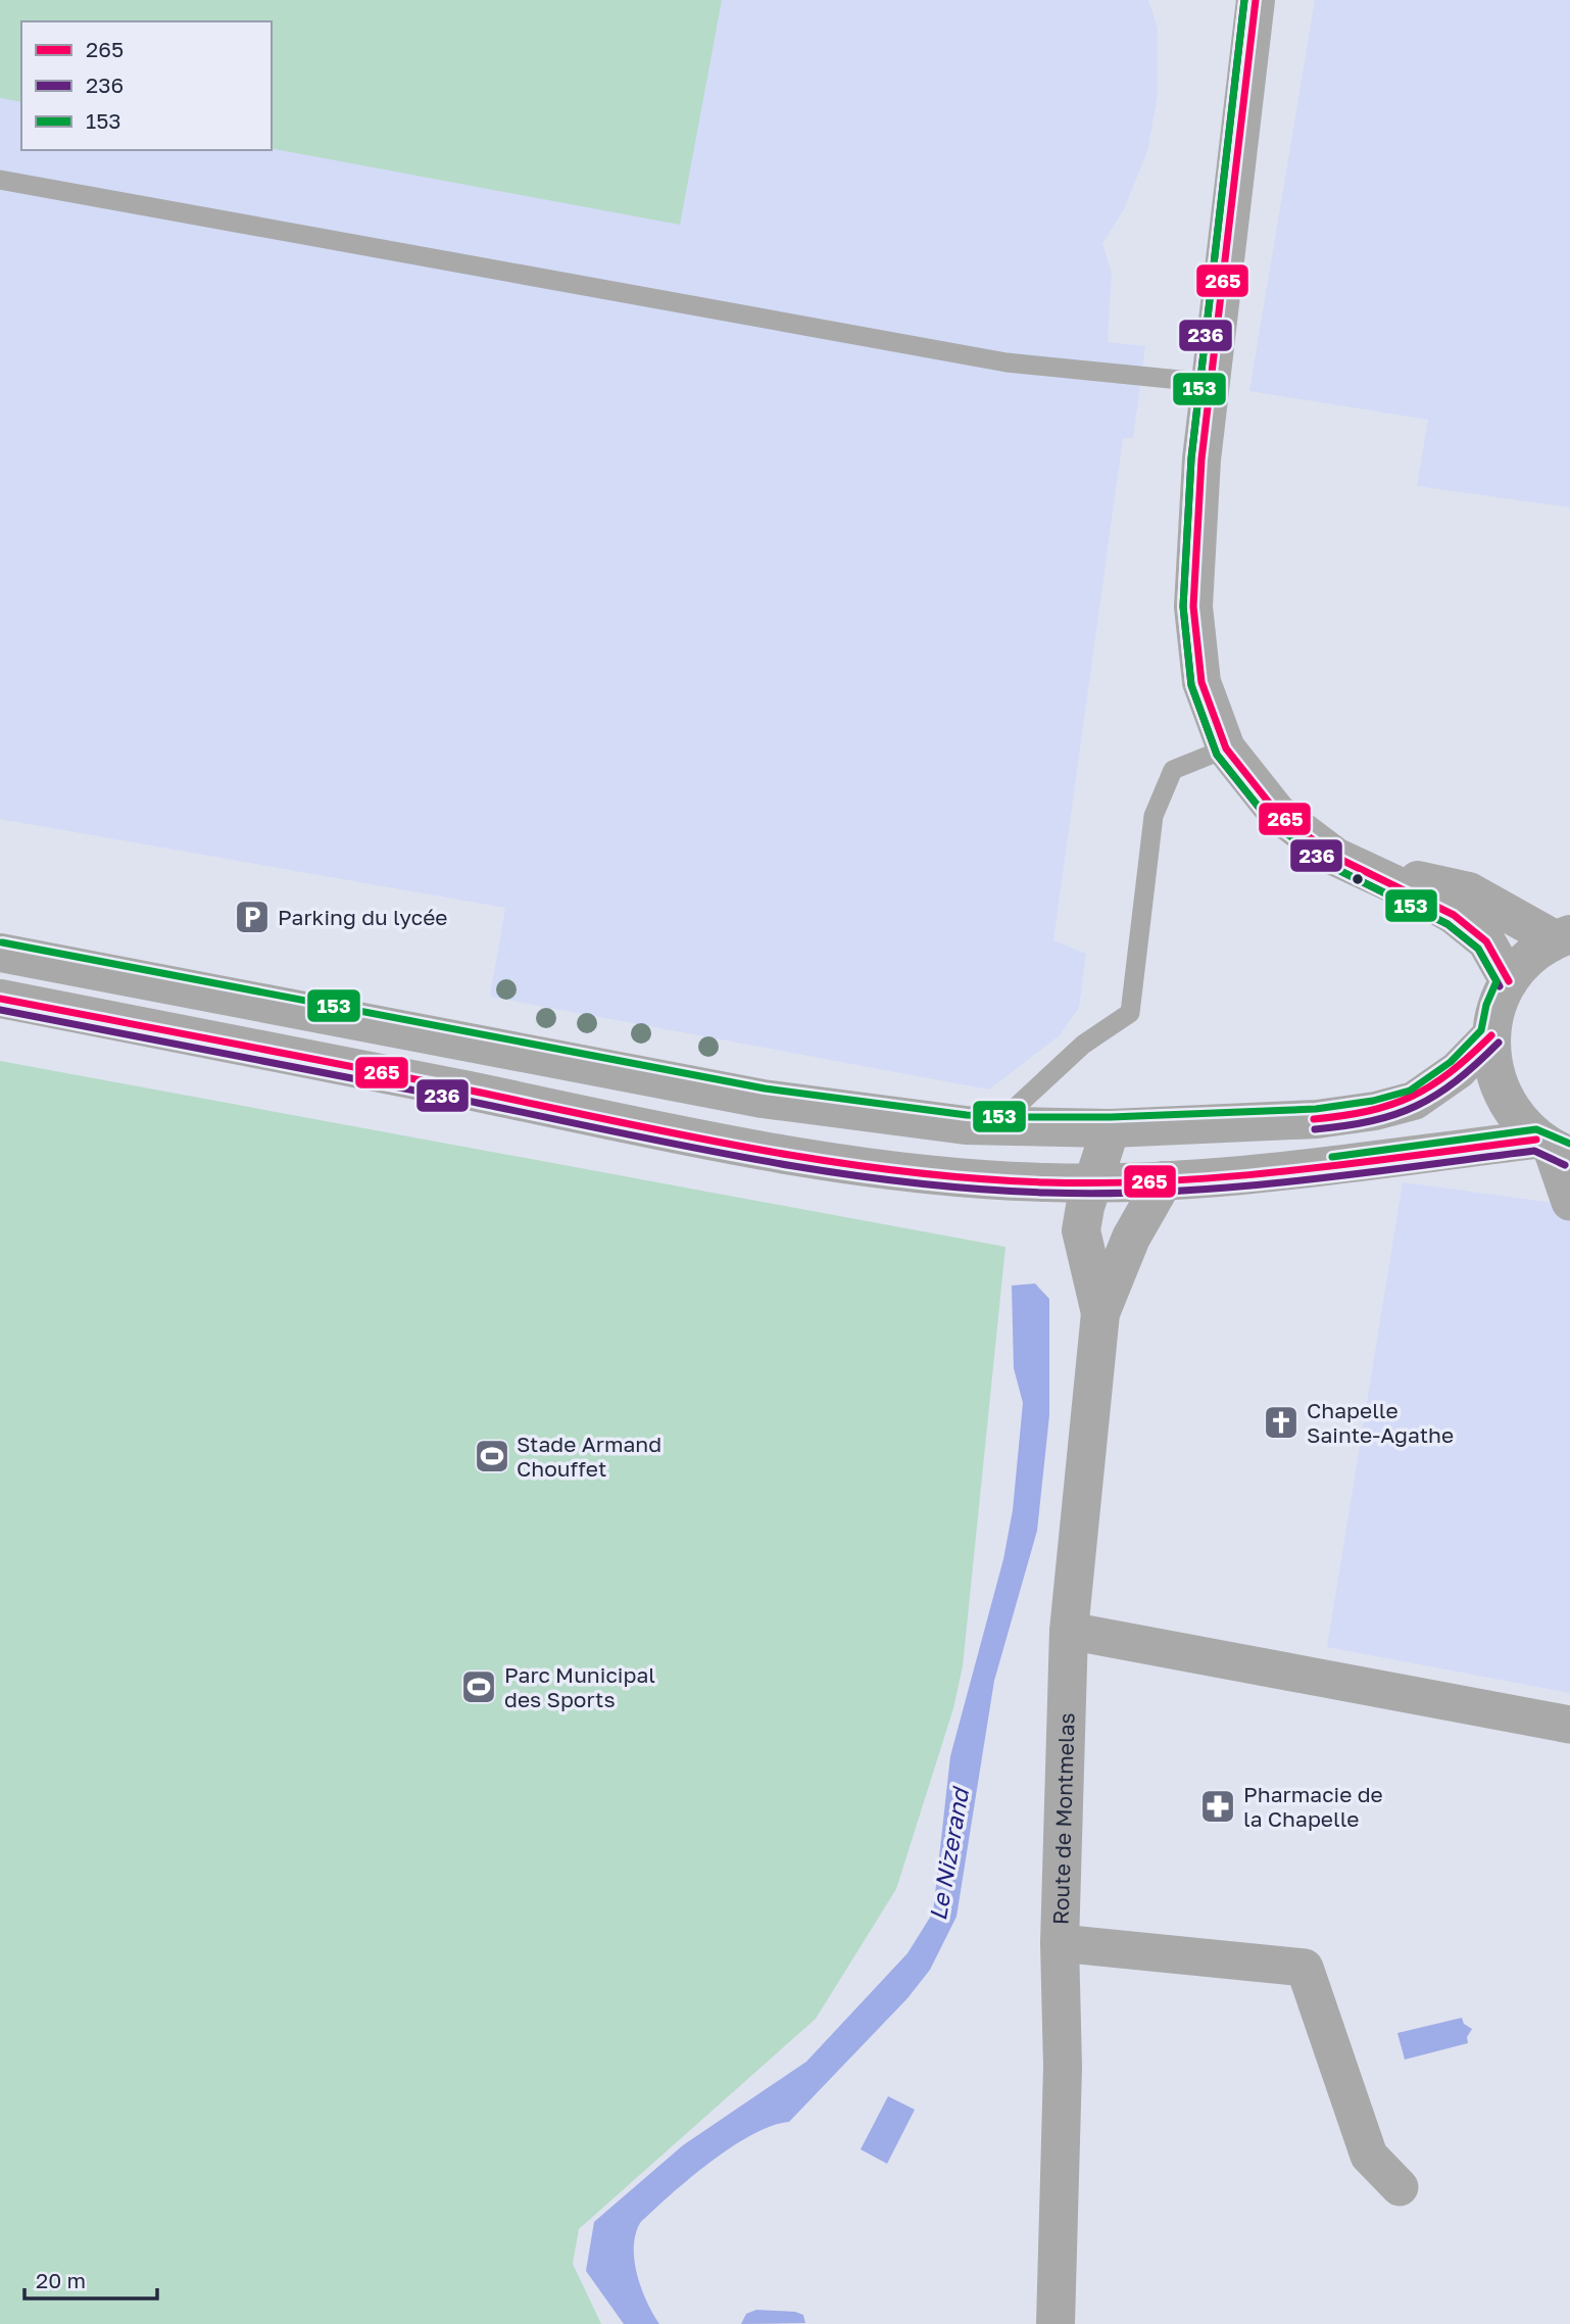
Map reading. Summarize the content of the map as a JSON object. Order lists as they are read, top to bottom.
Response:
{
  "streets": {
    "street": ["Route de Montmelas"]
  },
  "water": ["Le Nizerand"],
  "places": {
    "parking": ["Parking du lycée"],
    "church": ["Chapelle Sainte-Agathe"],
    "sports": ["Stade Armand Chouffet", "Parc Municipal des Sports"],
    "pharmacy": ["Pharmacie de la Chapelle"]
  },
  "lines": ["transit line 265", "transit line 236", "transit line 153"],
  "legend": ["265", "236", "153"],
  "scale_bar": "20 m"
}
